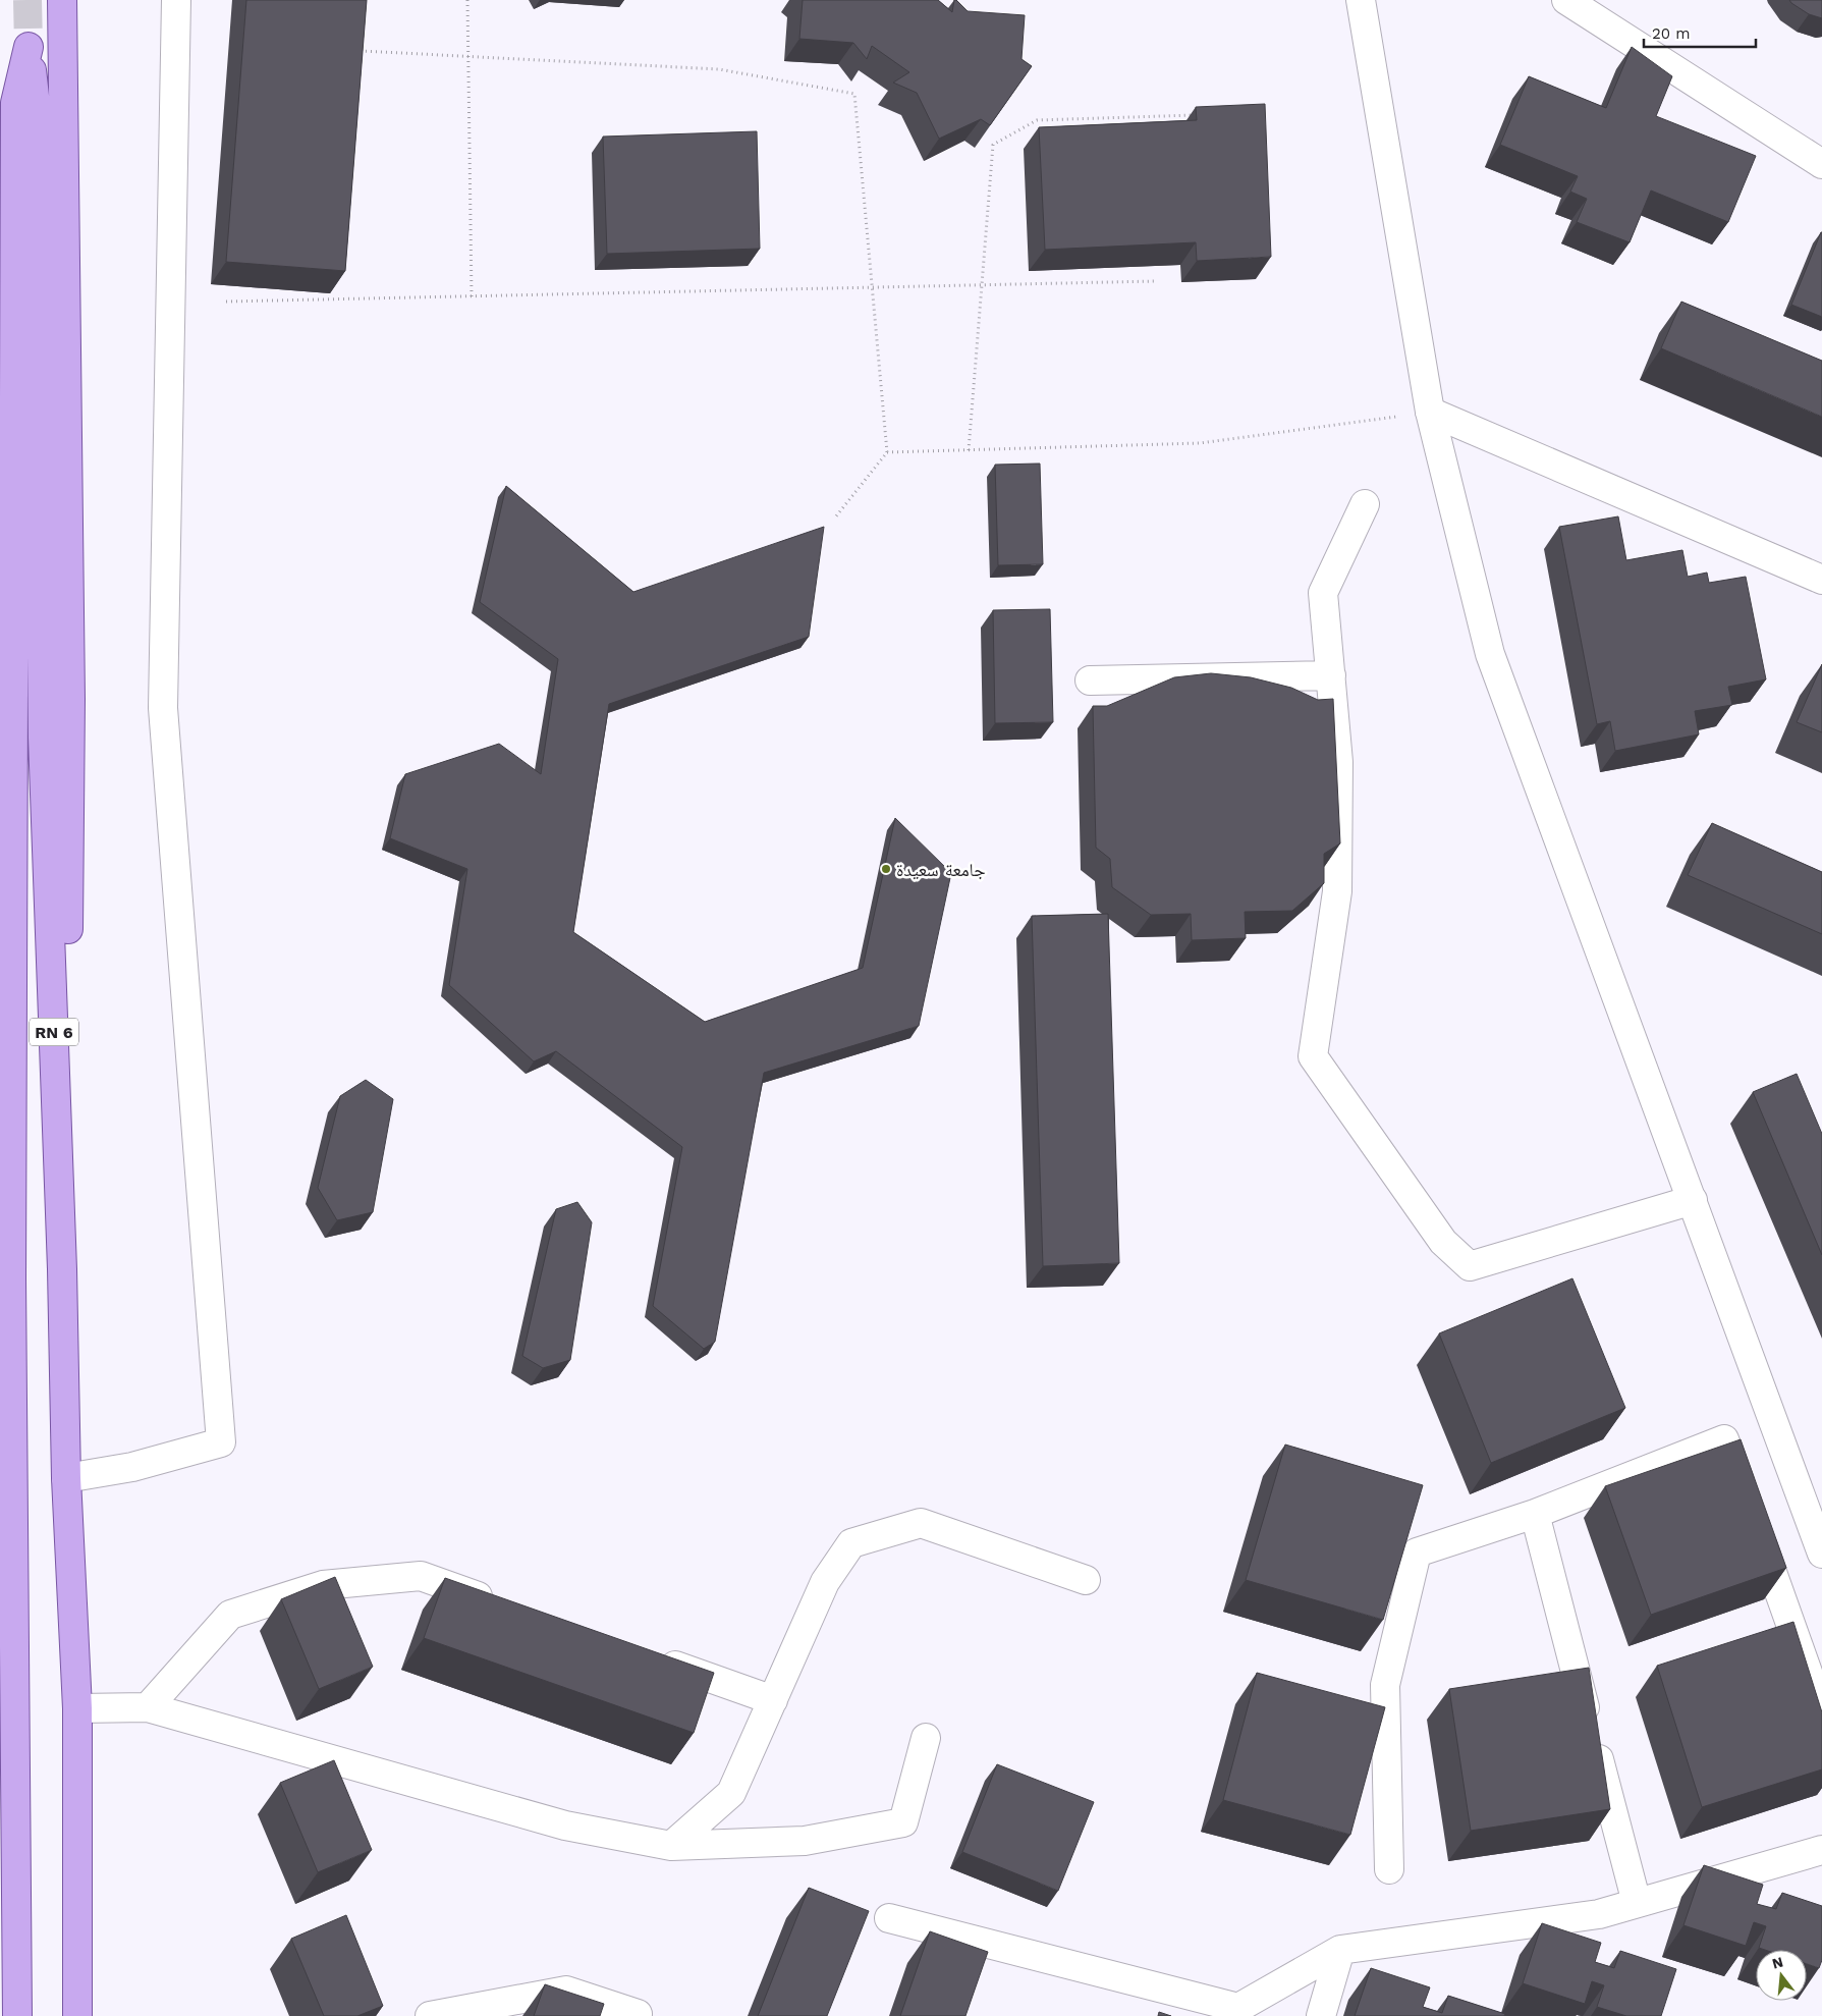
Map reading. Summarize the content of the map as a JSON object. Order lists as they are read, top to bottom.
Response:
{
  "streets": {
    "main road": ["RN 6"]
  },
  "places": ["جامعة سعيدة"],
  "scale_bar": "20 m",
  "north": "top"
}
